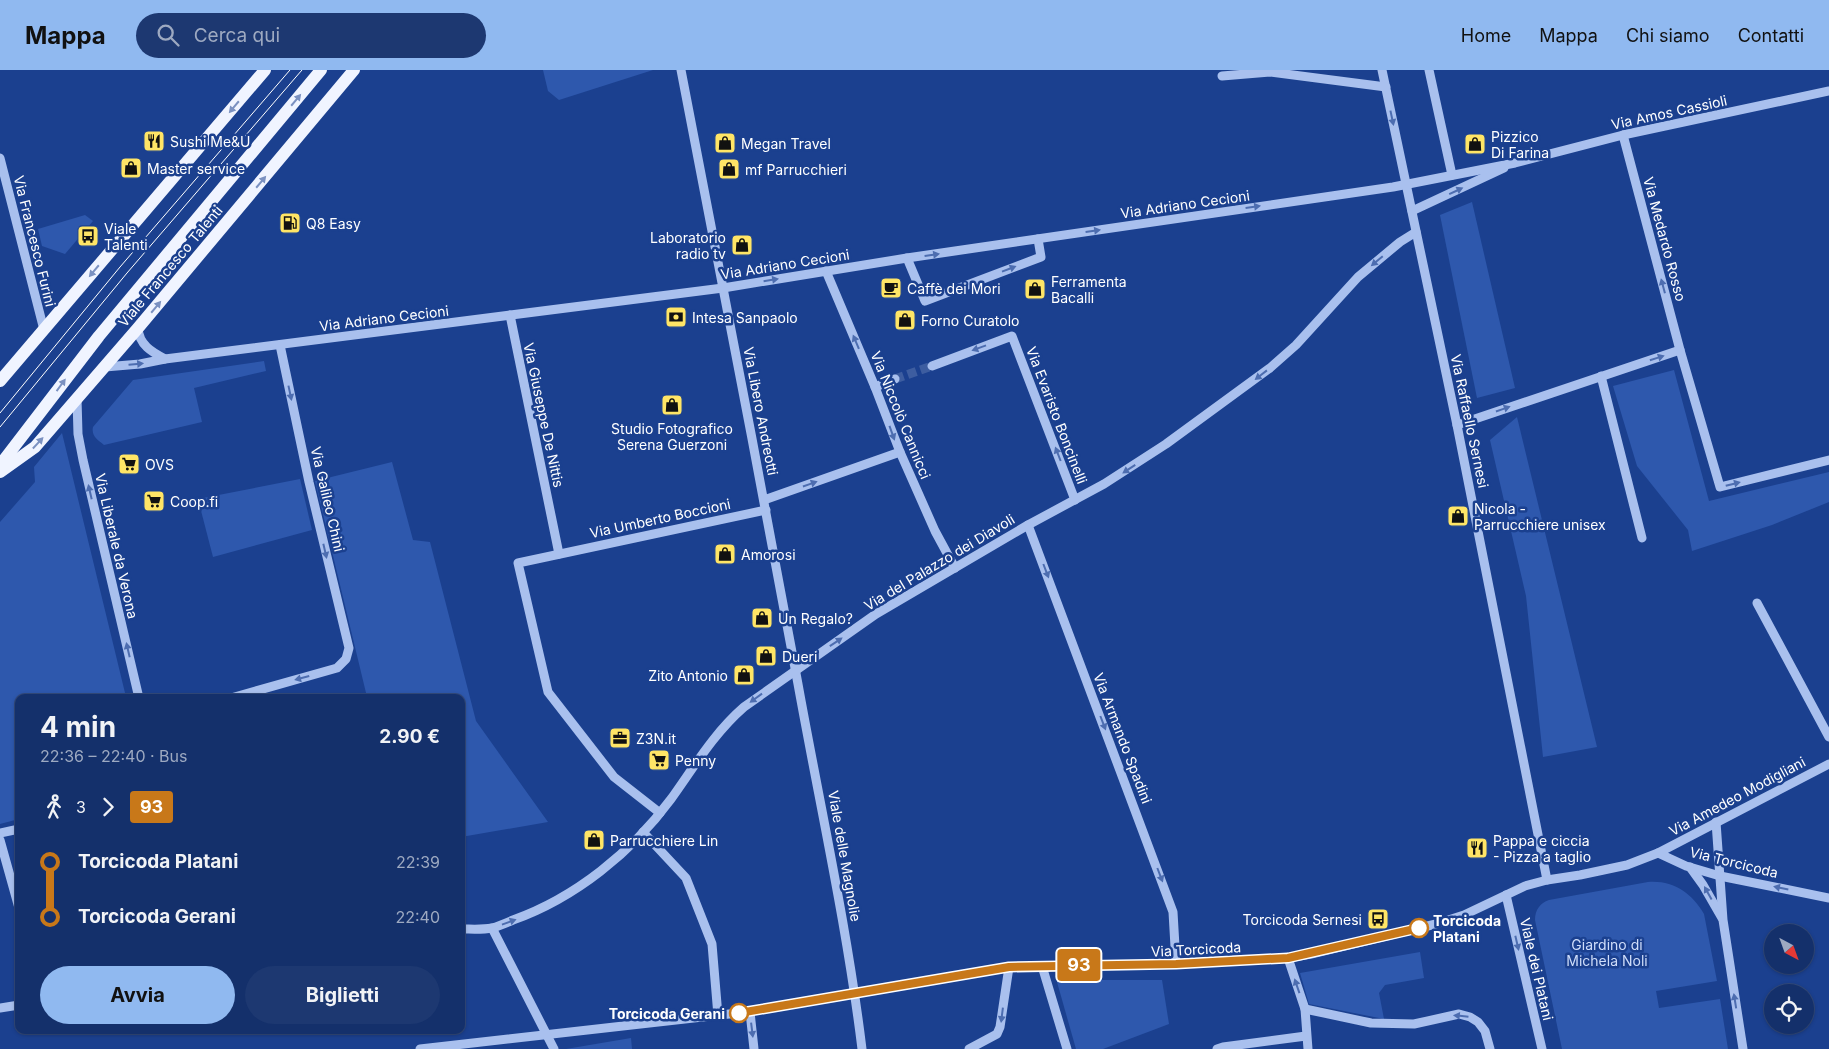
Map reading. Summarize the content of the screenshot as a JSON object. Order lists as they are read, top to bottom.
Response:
{
  "streets": {
    "main road": ["Viale Francesco Talenti"],
    "street": [
      "Via Amos Cassioli",
      "Via Adriano Cecioni",
      "Via Medardo Rosso",
      "Via Francesco Furini",
      "Via Libero Andreotti",
      "Via Giuseppe De Nittis",
      "Via Niccolò Cannicci",
      "Via Evaristo Boncinelli",
      "Via Raffaello Sernesi",
      "Via Galileo Chini",
      "Via Umberto Boccioni",
      "Via Liberale da Verona",
      "Via del Palazzo dei Diavoli",
      "Via Armando Spadini",
      "Via Amedeo Modigliani",
      "Viale delle Magnolie",
      "Via Torcicoda",
      "Viale dei Platani"
    ]
  },
  "crossings": [
    ["Via Amos Cassioli", "Via Adriano Cecioni"],
    ["Via Amos Cassioli", "Via Medardo Rosso"],
    ["Via Amos Cassioli", "Via Raffaello Sernesi"],
    ["Via Adriano Cecioni", "Viale Francesco Talenti"],
    ["Via Adriano Cecioni", "Via Libero Andreotti"],
    ["Via Adriano Cecioni", "Via Giuseppe De Nittis"],
    ["Via Adriano Cecioni", "Via Niccolò Cannicci"],
    ["Via Adriano Cecioni", "Via Raffaello Sernesi"],
    ["Via Adriano Cecioni", "Via Galileo Chini"],
    ["Viale Francesco Talenti", "Via Liberale da Verona"],
    ["Via Libero Andreotti", "Via Umberto Boccioni"],
    ["Via Libero Andreotti", "Via del Palazzo dei Diavoli"],
    ["Via Libero Andreotti", "Viale delle Magnolie"],
    ["Via Giuseppe De Nittis", "Via Umberto Boccioni"],
    ["Via Niccolò Cannicci", "Via del Palazzo dei Diavoli"],
    ["Via Evaristo Boncinelli", "Via del Palazzo dei Diavoli"],
    ["Via Raffaello Sernesi", "Via del Palazzo dei Diavoli"],
    ["Via Raffaello Sernesi", "Via Torcicoda"],
    ["Via Umberto Boccioni", "Via del Palazzo dei Diavoli"],
    ["Via del Palazzo dei Diavoli", "Via Armando Spadini"],
    ["Via del Palazzo dei Diavoli", "Viale delle Magnolie"],
    ["Via Armando Spadini", "Via Torcicoda"],
    ["Via Amedeo Modigliani", "Via Torcicoda"],
    ["Viale delle Magnolie", "Via Torcicoda"],
    ["Via Torcicoda", "Viale dei Platani"]
  ],
  "one_way": [
    "Via Adriano Cecioni",
    "Via Galileo Chini",
    "Via Liberale da Verona",
    "Via Armando Spadini",
    "Viale dei Platani"
  ],
  "parks": ["Giardino di Michela Noli"],
  "places": {
    "restaurant": ["Sushi Me&U", "Pappa e ciccia - Pizza a taglio"],
    "shop": [
      "Megan Travel",
      "Pizzico Di Farina",
      "Master service",
      "mf Parrucchieri",
      "Laboratorio radio tv",
      "Ferramenta Bacalli",
      "Forno Curatolo",
      "Studio Fotografico Serena Guerzoni",
      "Nicola - Parrucchiere unisex",
      "Amorosi",
      "Un Regalo?",
      "Dueri",
      "Zito Antonio",
      "Parrucchiere Lin"
    ],
    "fuel station": ["Q8 Easy"],
    "bus stop": ["Viale Talenti", "Torcicoda Sernesi"],
    "cafe": ["Caffè dei Mori"],
    "bank": ["Intesa Sanpaolo"],
    "supermarket": ["OVS", "Coop.fi", "Penny"],
    "office": ["Z3N.it"],
    "other": ["Torcicoda Platani", "Torcicoda Gerani"]
  },
  "lines": ["bus line 93"],
  "north": "bottom right",
  "page": {
    "header": "Mappa",
    "search": "Cerca qui",
    "nav": [
      "Home",
      "Mappa",
      "Chi siamo",
      "Contatti"
    ],
    "on_map": "93",
    "heading": ["4 min", "22:36 – 22:40 · Bus", "2.90 €"],
    "legs": ["3", "93"],
    "list": [
      {
        "name": "Torcicoda Platani",
        "value": "22:39"
      },
      {
        "name": "Torcicoda Gerani",
        "value": "22:40"
      }
    ],
    "buttons": ["Avvia", "Biglietti"]
  }
}
